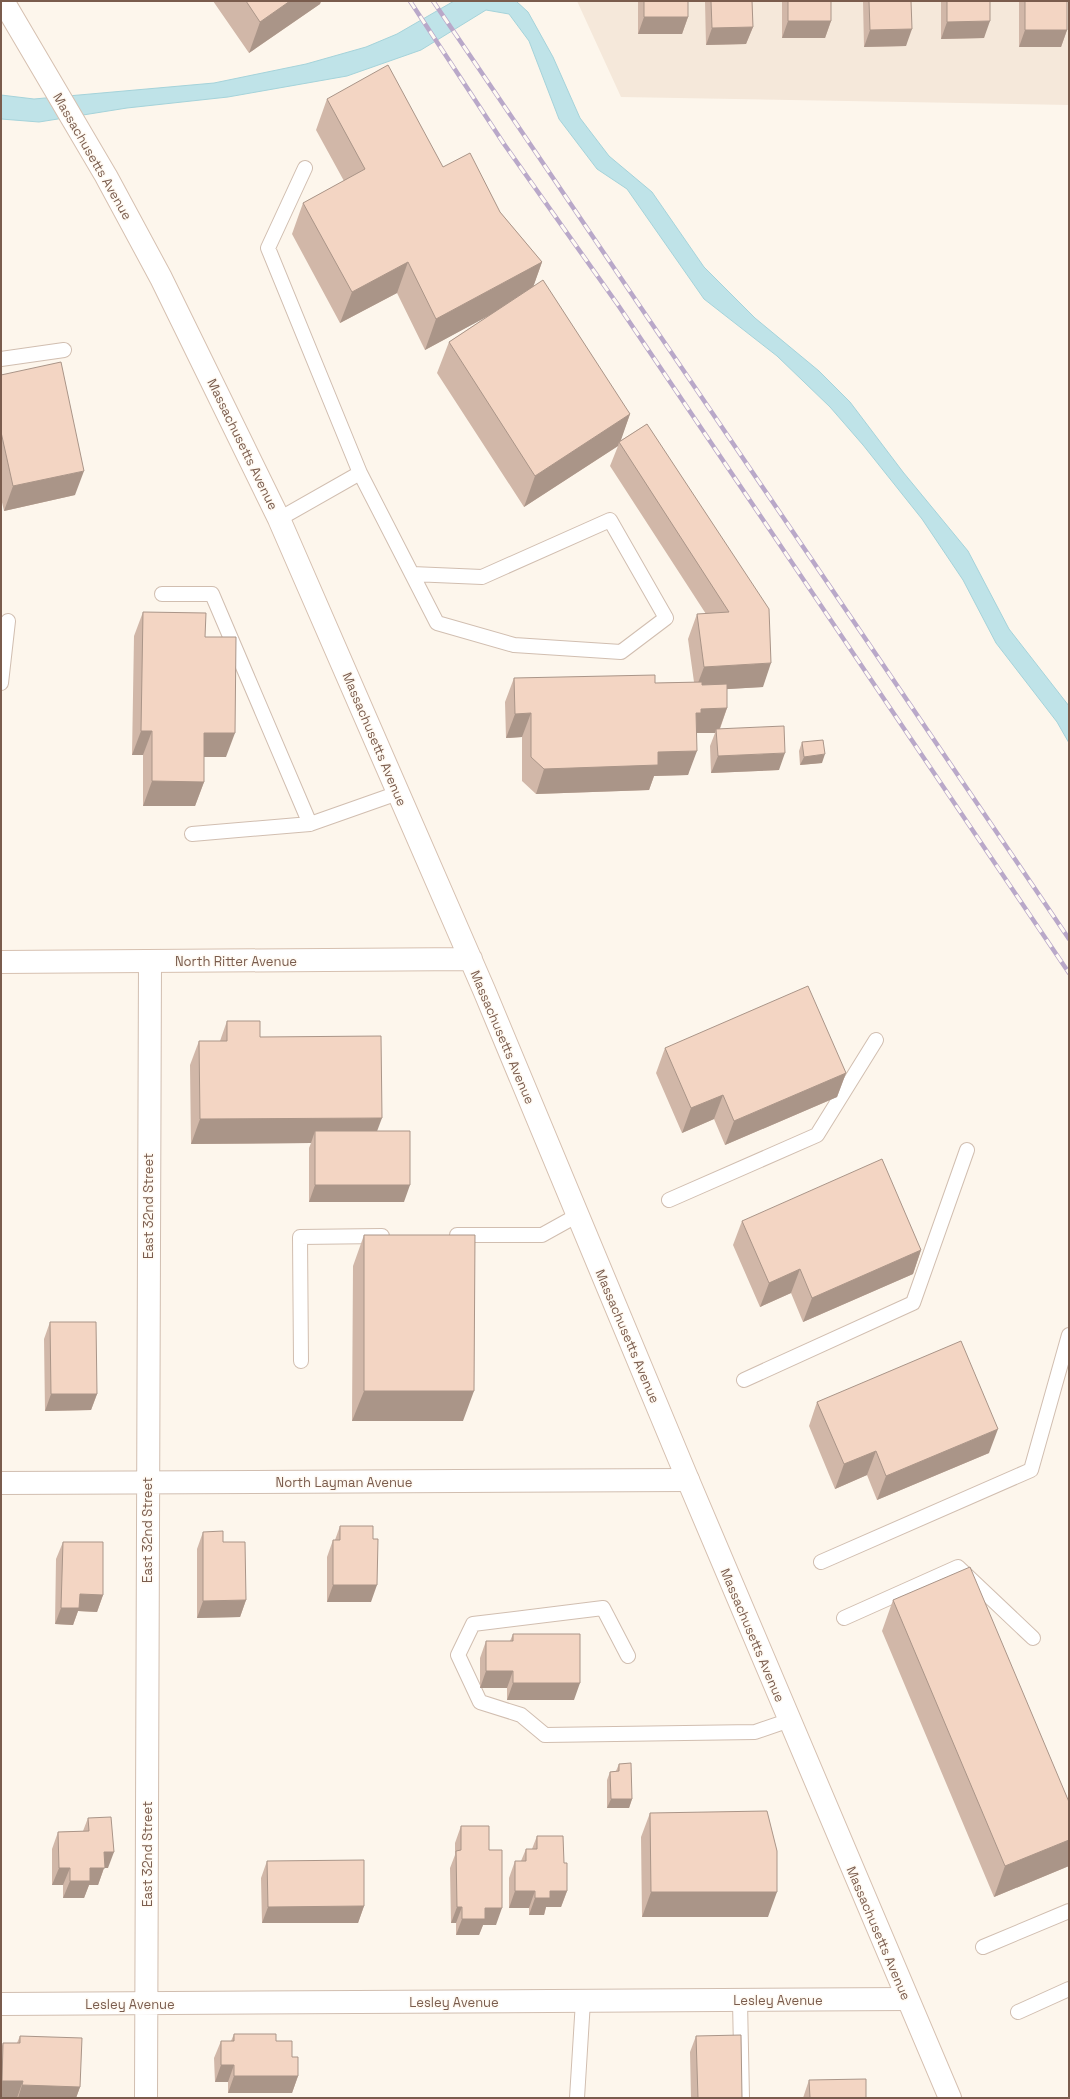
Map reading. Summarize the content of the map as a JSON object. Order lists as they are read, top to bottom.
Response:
{
  "streets": {
    "street": [
      "Massachusetts Avenue",
      "North Ritter Avenue",
      "East 32nd Street",
      "North Layman Avenue",
      "Lesley Avenue"
    ]
  },
  "crossings": [
    ["Massachusetts Avenue", "North Ritter Avenue"],
    ["Massachusetts Avenue", "North Layman Avenue"],
    ["Massachusetts Avenue", "Lesley Avenue"],
    ["North Ritter Avenue", "East 32nd Street"],
    ["East 32nd Street", "North Layman Avenue"],
    ["East 32nd Street", "Lesley Avenue"]
  ]
}
